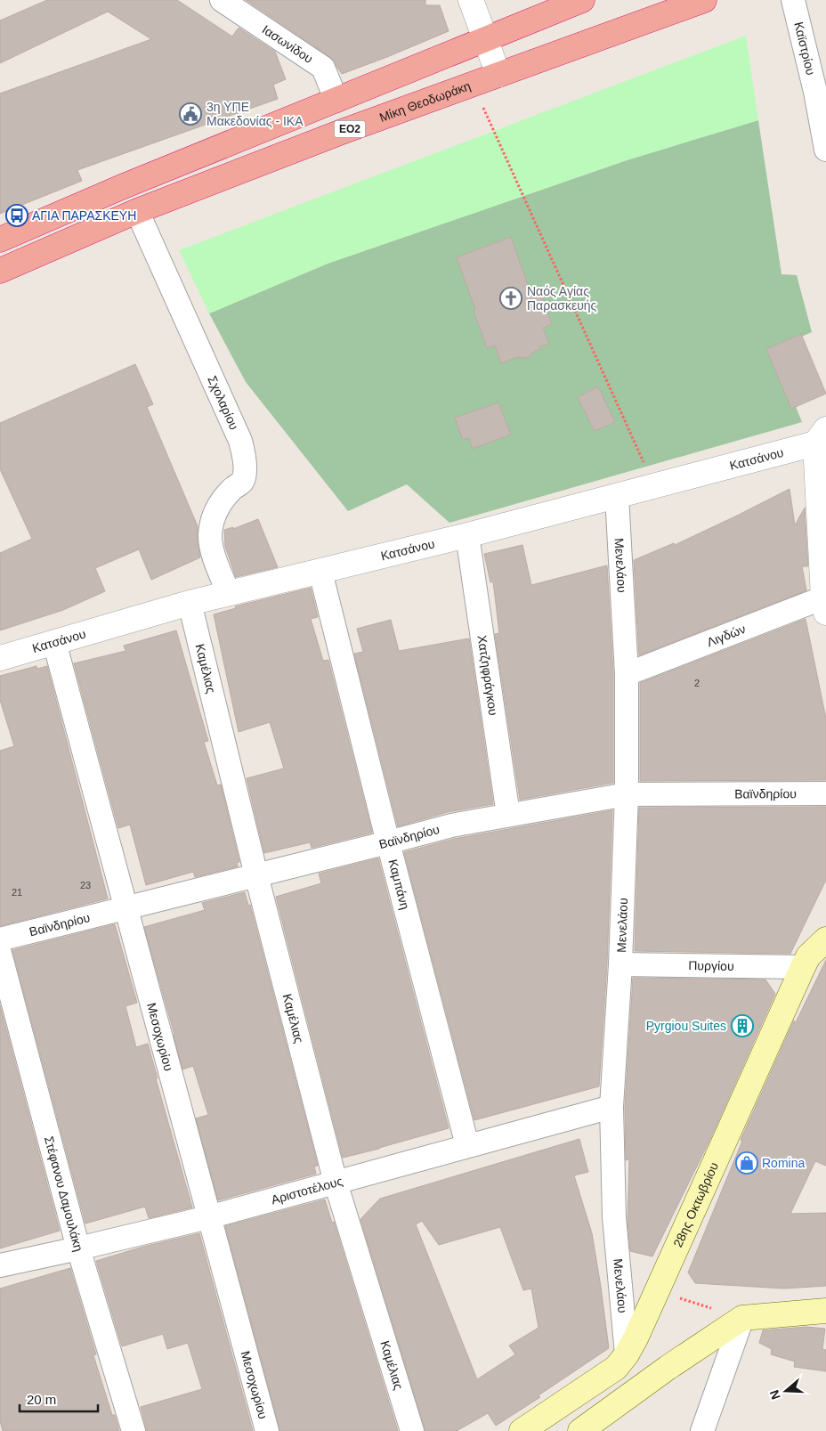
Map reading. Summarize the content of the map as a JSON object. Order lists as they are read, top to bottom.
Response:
{
  "streets": {
    "highway": ["Μίκη Θεοδωράκη", "ΕΟ2"],
    "main road": ["28ης Οκτωβρίου"],
    "street": [
      "Ιασωνίδου",
      "Καϊστρίου",
      "Σχολαρίου",
      "Κατσάνου",
      "Μενελάου",
      "Λιγδών",
      "Καμέλιας",
      "Χατζηφράγκου",
      "Βαϊνδηρίου",
      "Καμπάνη",
      "Πυργίου",
      "Μεσοχωρίου",
      "Αριστοτέλους",
      "Στέφανου Δαμουλάκη"
    ]
  },
  "crossings": [
    ["Ιασωνίδου", "ΕΟ2"],
    ["Μίκη Θεοδωράκη", "Σχολαρίου"],
    ["Σχολαρίου", "Κατσάνου"],
    ["Κατσάνου", "Μενελάου"],
    ["Κατσάνου", "Καμέλιας"],
    ["Κατσάνου", "Χατζηφράγκου"],
    ["Κατσάνου", "Καμπάνη"],
    ["Κατσάνου", "Μεσοχωρίου"],
    ["Μενελάου", "Λιγδών"],
    ["Μενελάου", "Βαϊνδηρίου"],
    ["Μενελάου", "Πυργίου"],
    ["Μενελάου", "Αριστοτέλους"],
    ["Μενελάου", "28ης Οκτωβρίου"],
    ["Καμέλιας", "Βαϊνδηρίου"],
    ["Καμέλιας", "Αριστοτέλους"],
    ["Χατζηφράγκου", "Βαϊνδηρίου"],
    ["Βαϊνδηρίου", "Καμπάνη"],
    ["Βαϊνδηρίου", "Μεσοχωρίου"],
    ["Καμπάνη", "Αριστοτέλους"],
    ["Πυργίου", "28ης Οκτωβρίου"],
    ["Μεσοχωρίου", "Αριστοτέλους"],
    ["Αριστοτέλους", "Στέφανου Δαμουλάκη"]
  ],
  "places": {
    "public building": ["3η ΥΠΕ Μακεδονίας - IKA"],
    "bus stop": ["ΑΓΙΑ ΠΑΡΑΣΚΕΥΗ"],
    "church": ["Ναός Αγίας Παρασκευής"],
    "building": ["Pyrgiou Suites"],
    "shop": ["Romina"]
  },
  "house_numbers": ["2", "23", "21"],
  "scale_bar": "20 m",
  "north": "left"
}
